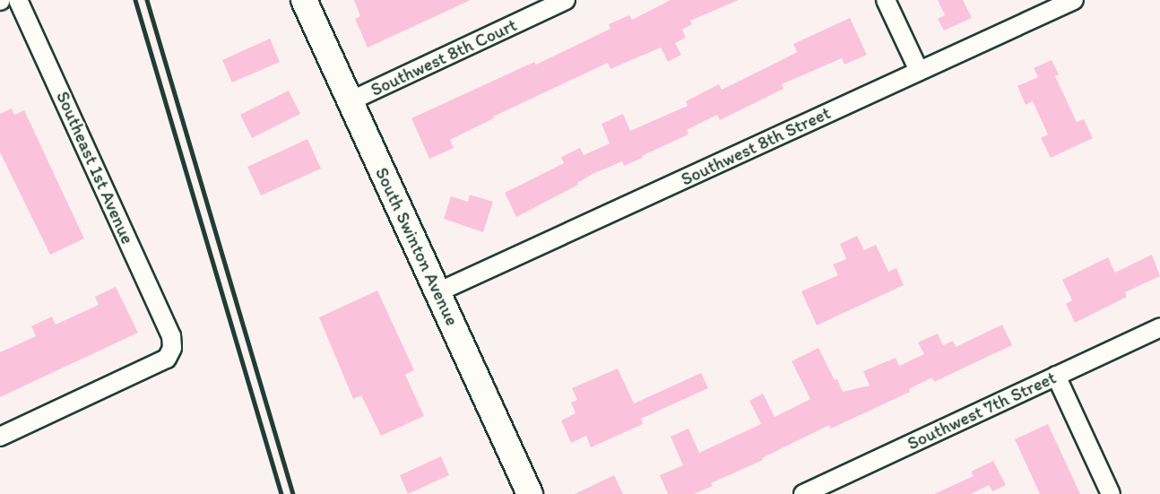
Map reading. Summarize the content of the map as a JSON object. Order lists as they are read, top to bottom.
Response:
{
  "streets": {
    "street": [
      "Southwest 8th Court",
      "Southwest 8th Street",
      "Southeast 1st Avenue",
      "South Swinton Avenue",
      "Southwest 7th Street"
    ]
  },
  "crossings": [
    ["Southwest 8th Court", "South Swinton Avenue"],
    ["Southwest 8th Street", "South Swinton Avenue"]
  ]
}
